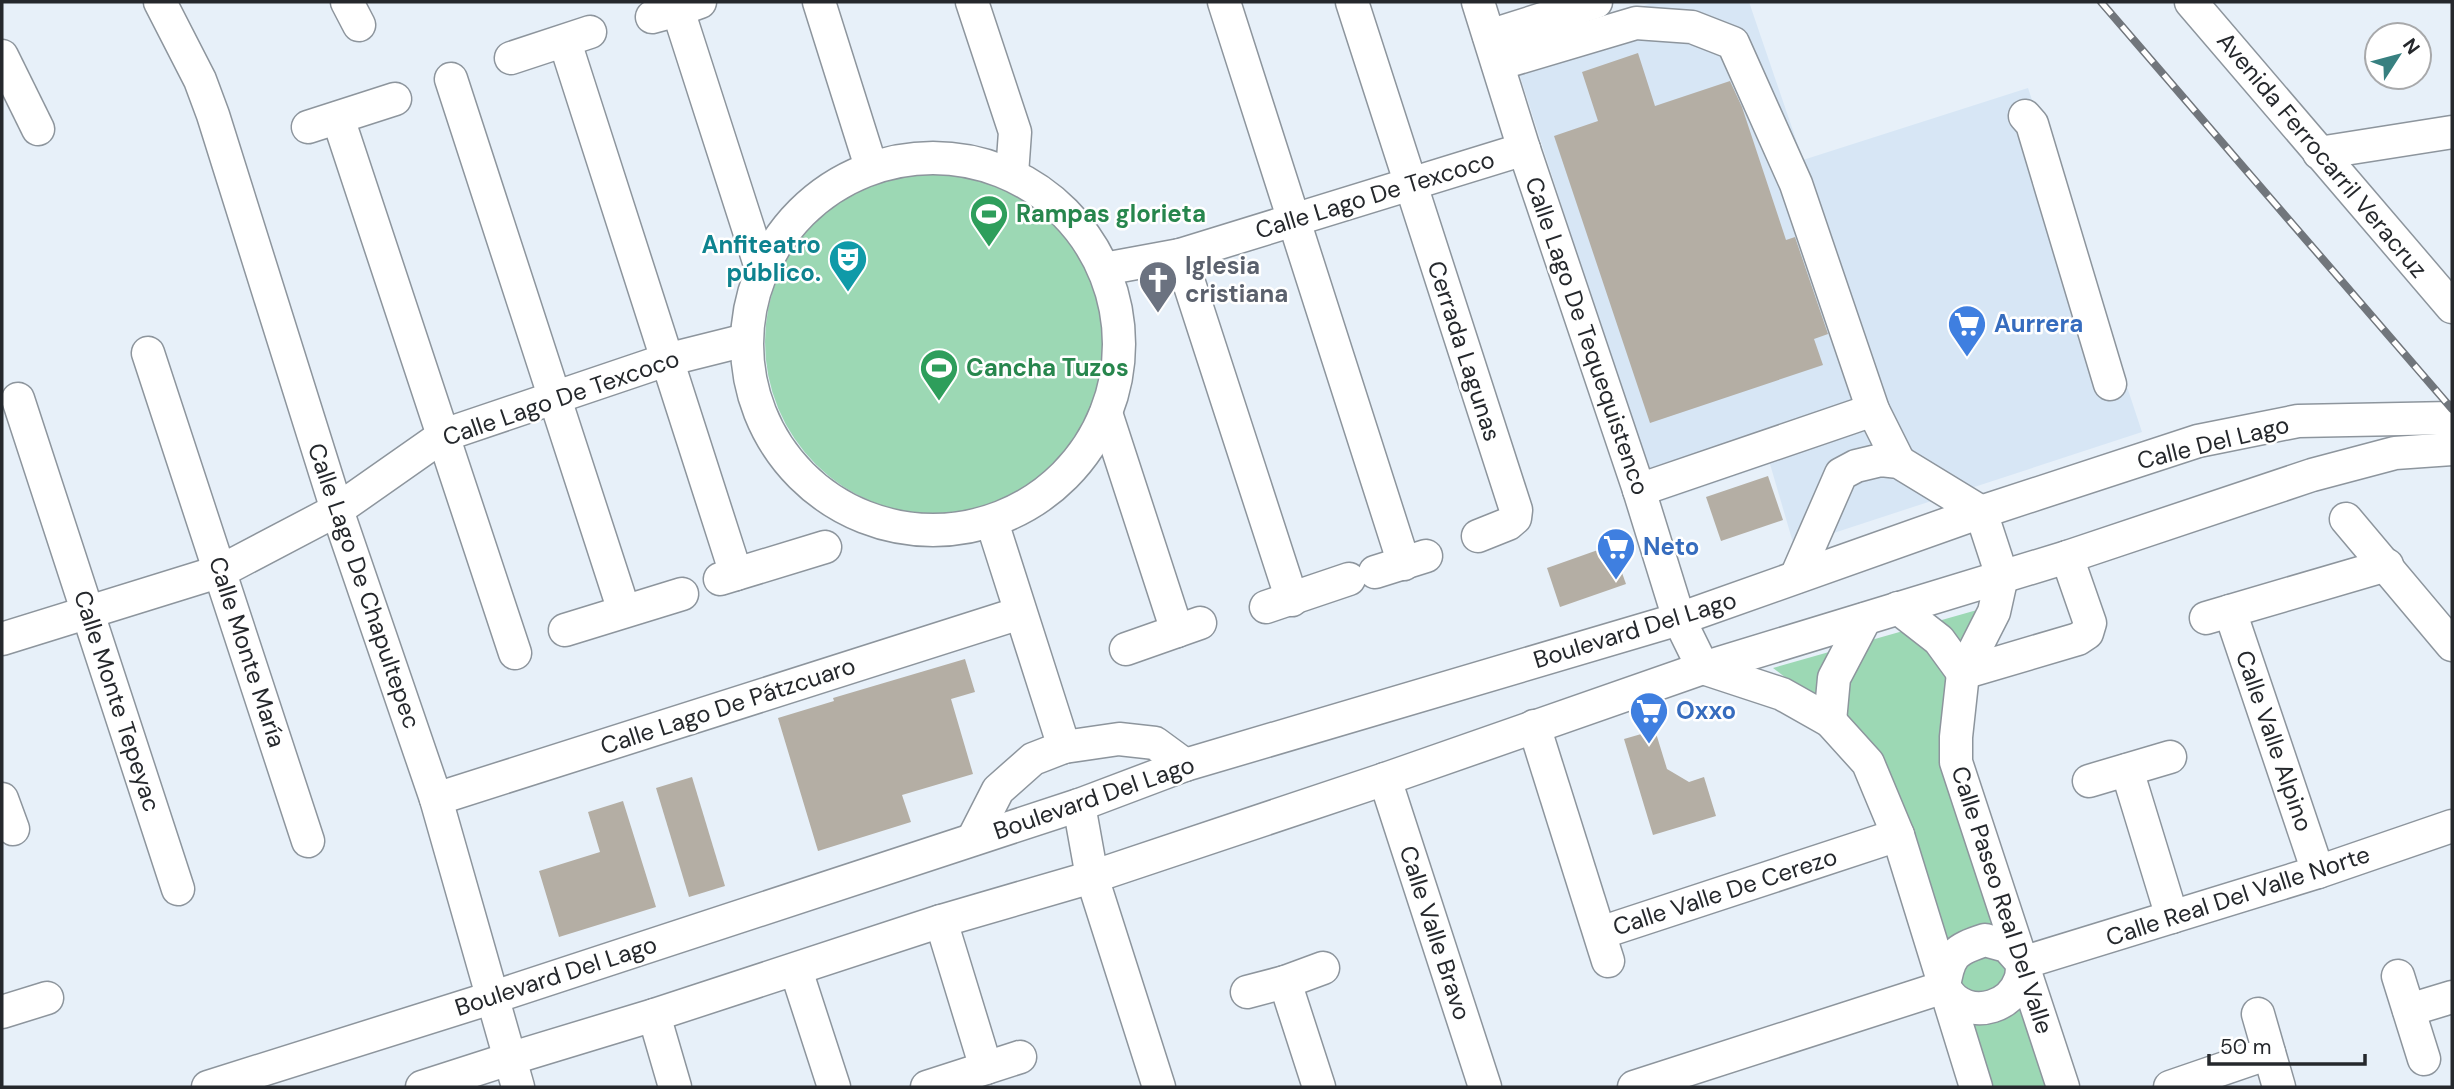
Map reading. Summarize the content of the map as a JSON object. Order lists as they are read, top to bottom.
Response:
{
  "streets": {
    "street": [
      "Avenida Ferrocarril Veracruz",
      "Calle Lago De Texcoco",
      "Calle Lago De Tequequistenco",
      "Cerrada Lagunas",
      "Calle Del Lago",
      "Calle Lago De Chapultepec",
      "Boulevard Del Lago",
      "Calle Monte María",
      "Calle Monte Tepeyac",
      "Calle Lago De Pátzcuaro",
      "Calle Valle Alpino",
      "Calle Valle De Cerezo",
      "Calle Real Del Valle Norte",
      "Calle Paseo Real Del Valle",
      "Calle Valle Bravo"
    ]
  },
  "crossings": [
    ["Calle Lago De Texcoco", "Calle Lago De Tequequistenco"],
    ["Calle Lago De Texcoco", "Cerrada Lagunas"],
    ["Calle Lago De Texcoco", "Calle Lago De Chapultepec"],
    ["Calle Lago De Texcoco", "Calle Monte María"],
    ["Calle Lago De Texcoco", "Calle Monte Tepeyac"],
    ["Calle Lago De Tequequistenco", "Boulevard Del Lago"],
    ["Calle Del Lago", "Boulevard Del Lago"],
    ["Calle Lago De Chapultepec", "Boulevard Del Lago"],
    ["Calle Lago De Chapultepec", "Calle Lago De Pátzcuaro"],
    ["Calle Valle Alpino", "Calle Real Del Valle Norte"],
    ["Calle Real Del Valle Norte", "Calle Paseo Real Del Valle"]
  ],
  "places": {
    "sports": ["Rampas glorieta", "Cancha Tuzos"],
    "theatre": ["Anfiteatro público."],
    "church": ["Iglesia cristiana"],
    "supermarket": ["Aurrera", "Neto", "Oxxo"]
  },
  "scale_bar": "50 m",
  "north": "top right"
}
